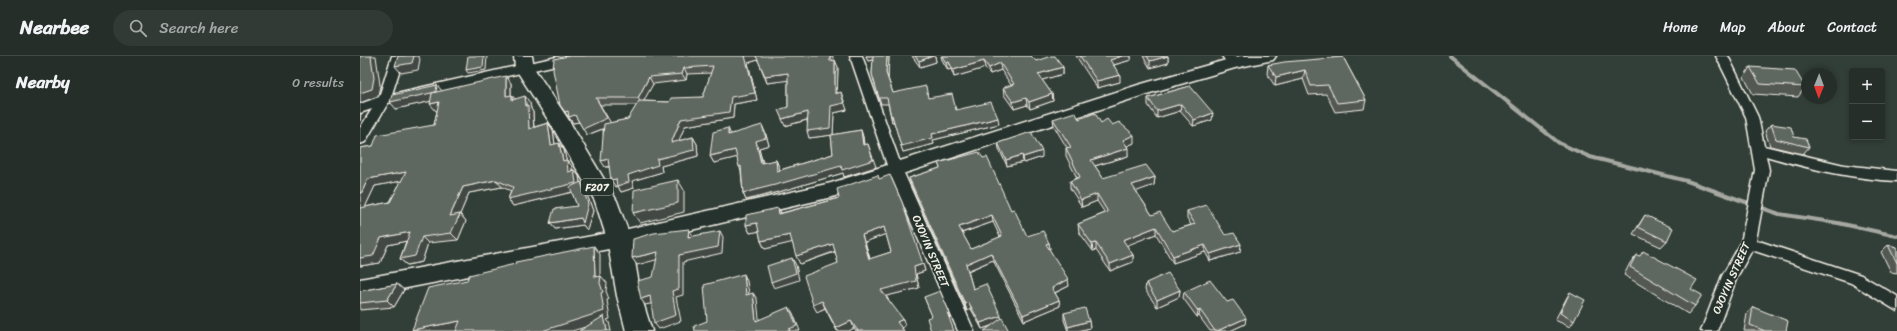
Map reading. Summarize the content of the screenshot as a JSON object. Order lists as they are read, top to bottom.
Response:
{
  "streets": {
    "main road": ["F207"],
    "street": ["OJOYIN STREET"]
  },
  "north": "bottom",
  "page": {
    "header": "Nearbee",
    "search": "Search here",
    "nav": [
      "Home",
      "Map",
      "About",
      "Contact"
    ],
    "heading": ["Nearby", "0 results"],
    "map_buttons": ["+", "−"]
  }
}
